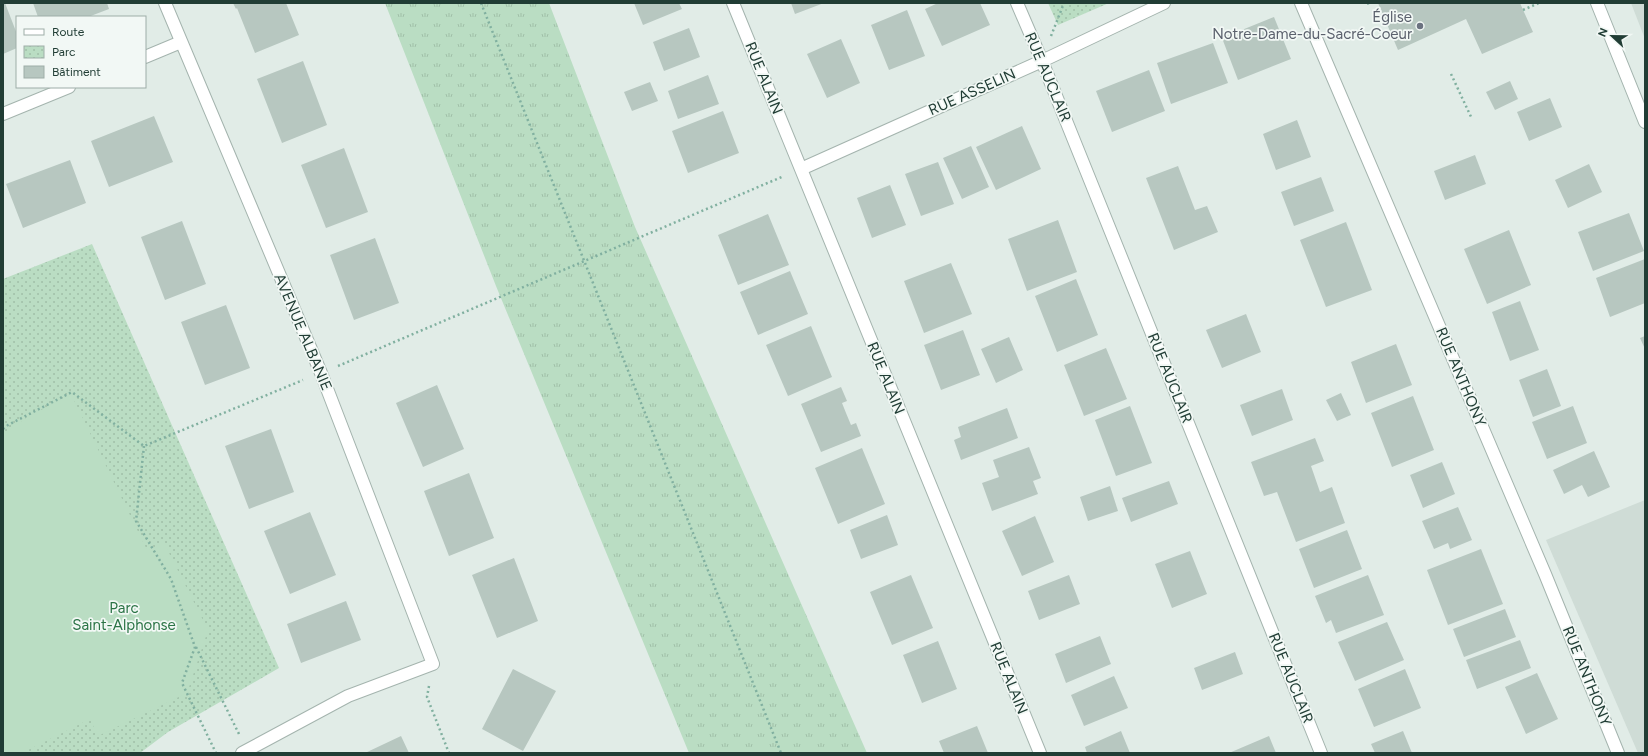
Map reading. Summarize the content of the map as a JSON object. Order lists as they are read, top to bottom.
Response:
{
  "streets": {
    "street": [
      "RUE AUCLAIR",
      "RUE ALAIN",
      "RUE ASSELIN",
      "AVENUE ALBANIE",
      "RUE ANTHONY"
    ]
  },
  "crossings": [
    ["RUE AUCLAIR", "RUE ASSELIN"],
    ["RUE ALAIN", "RUE ASSELIN"]
  ],
  "parks": ["Parc Saint-Alphonse"],
  "places": ["Église Notre-Dame-du-Sacré-Coeur"],
  "legend": ["Route", "Parc", "Bâtiment"],
  "north": "left"
}
